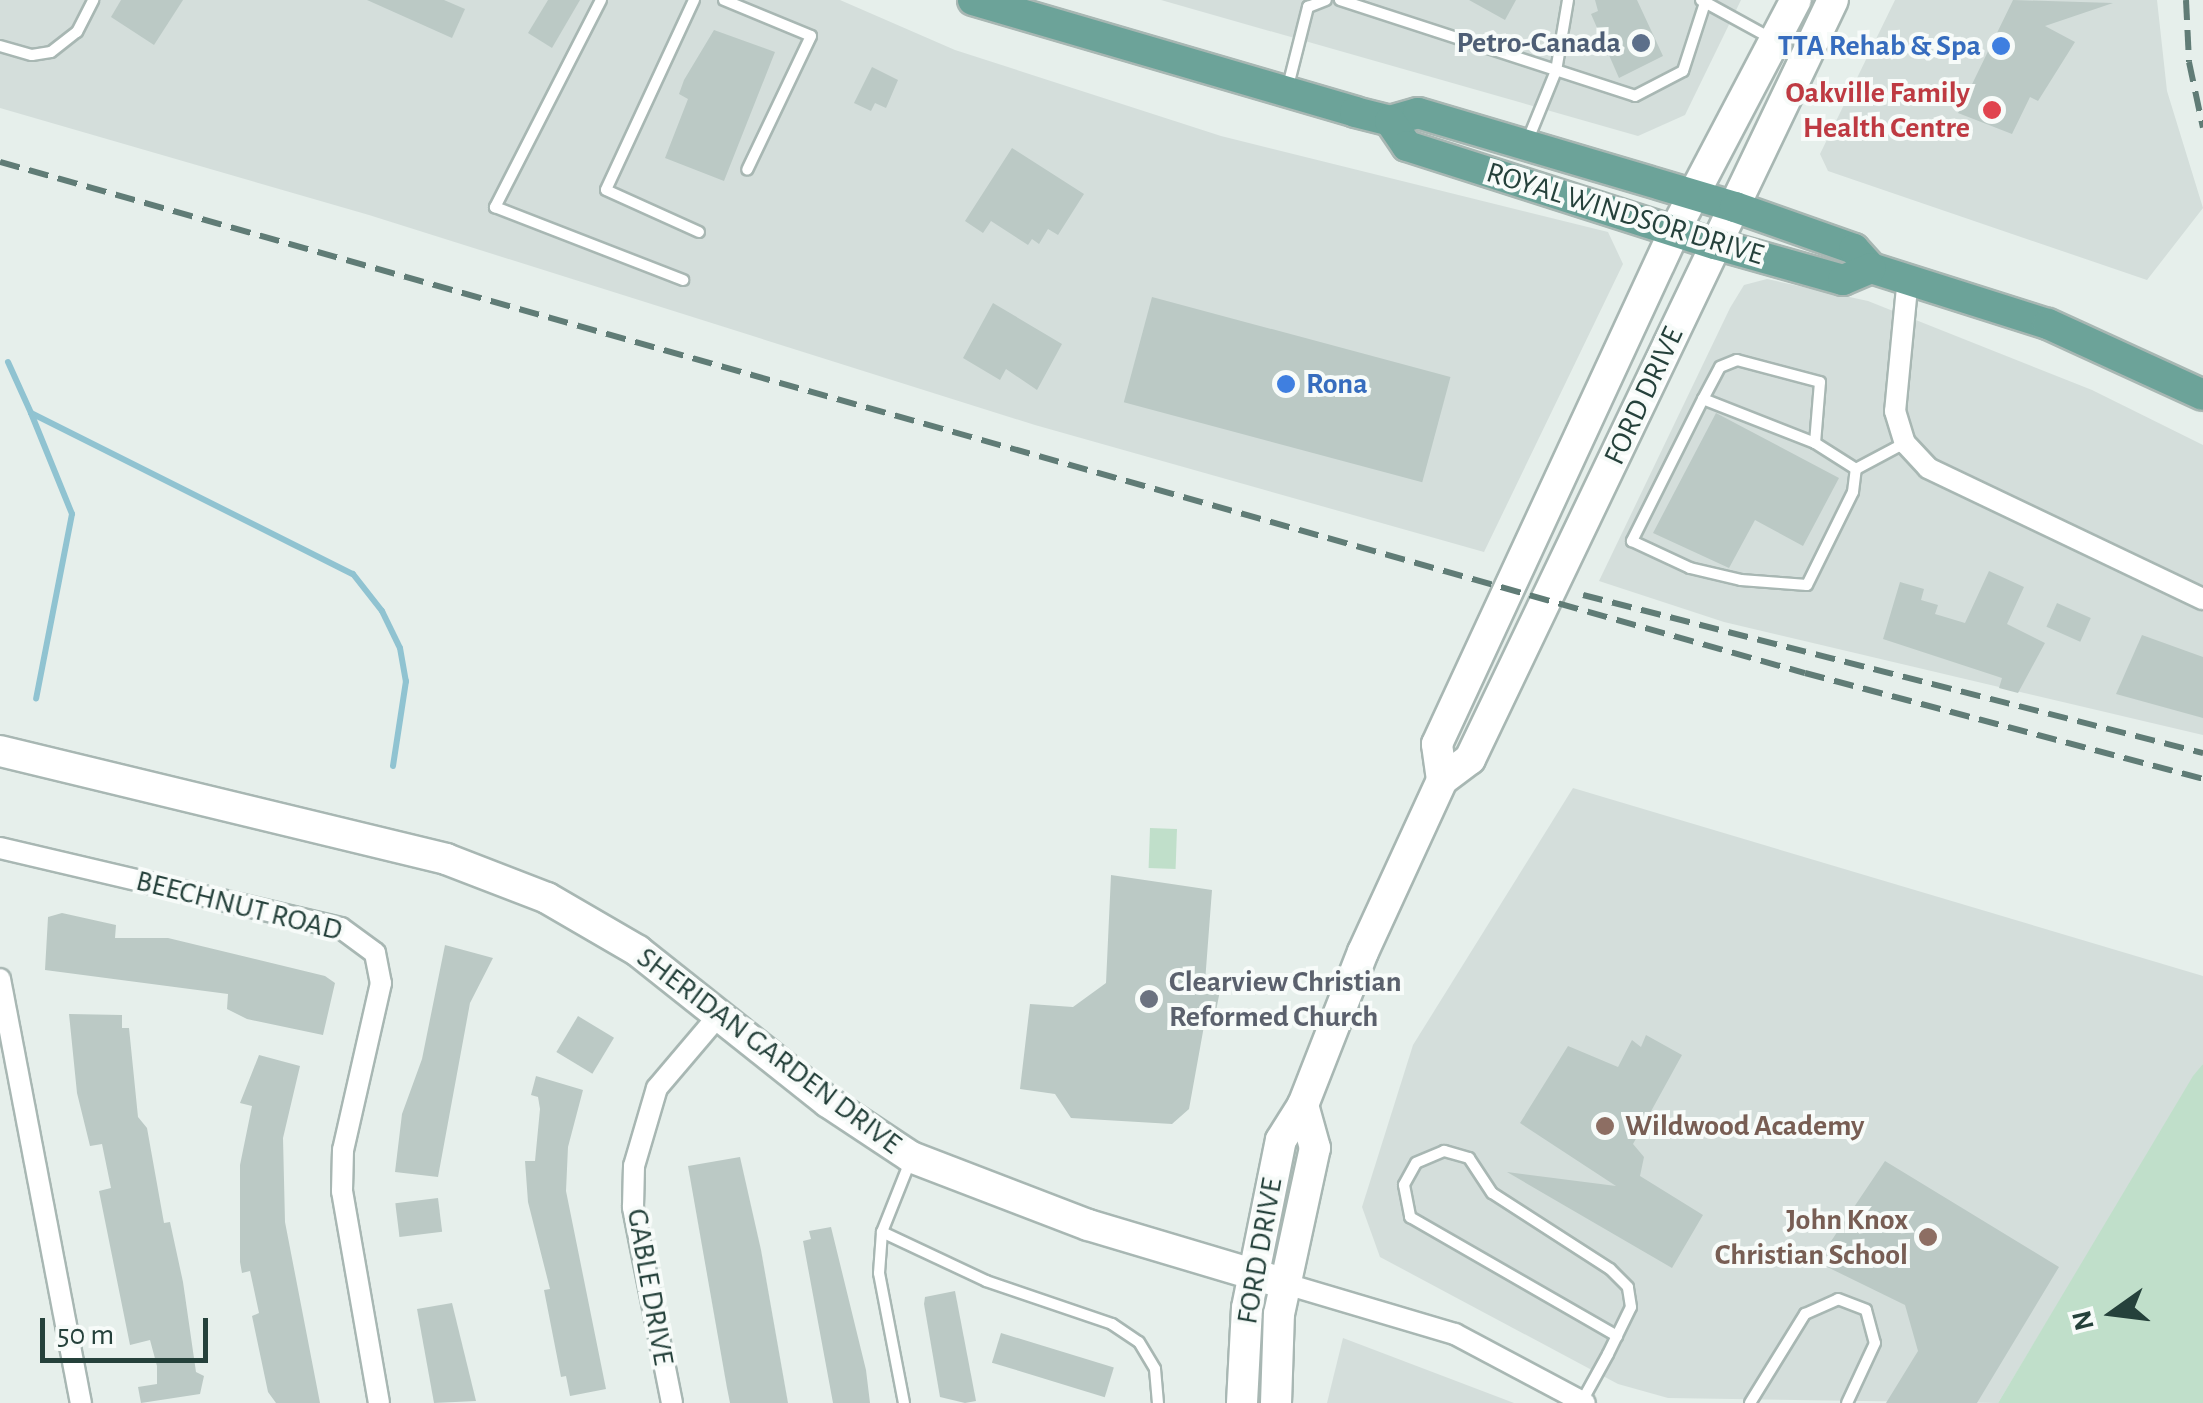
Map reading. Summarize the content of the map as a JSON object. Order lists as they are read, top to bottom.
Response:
{
  "streets": {
    "main road": ["ROYAL WINDSOR DRIVE", "FORD DRIVE", "SHERIDAN GARDEN DRIVE"],
    "street": ["BEECHNUT ROAD", "GABLE DRIVE"]
  },
  "crossings": [
    ["ROYAL WINDSOR DRIVE", "FORD DRIVE"],
    ["FORD DRIVE", "SHERIDAN GARDEN DRIVE"],
    ["SHERIDAN GARDEN DRIVE", "GABLE DRIVE"]
  ],
  "places": [
    "Petro-Canada",
    "TTA Rehab & Spa",
    "Oakville Family Health Centre",
    "Rona",
    "Clearview Christian Reformed Church",
    "Wildwood Academy",
    "John Knox Christian School"
  ],
  "scale_bar": "50 m",
  "north": "left"
}
